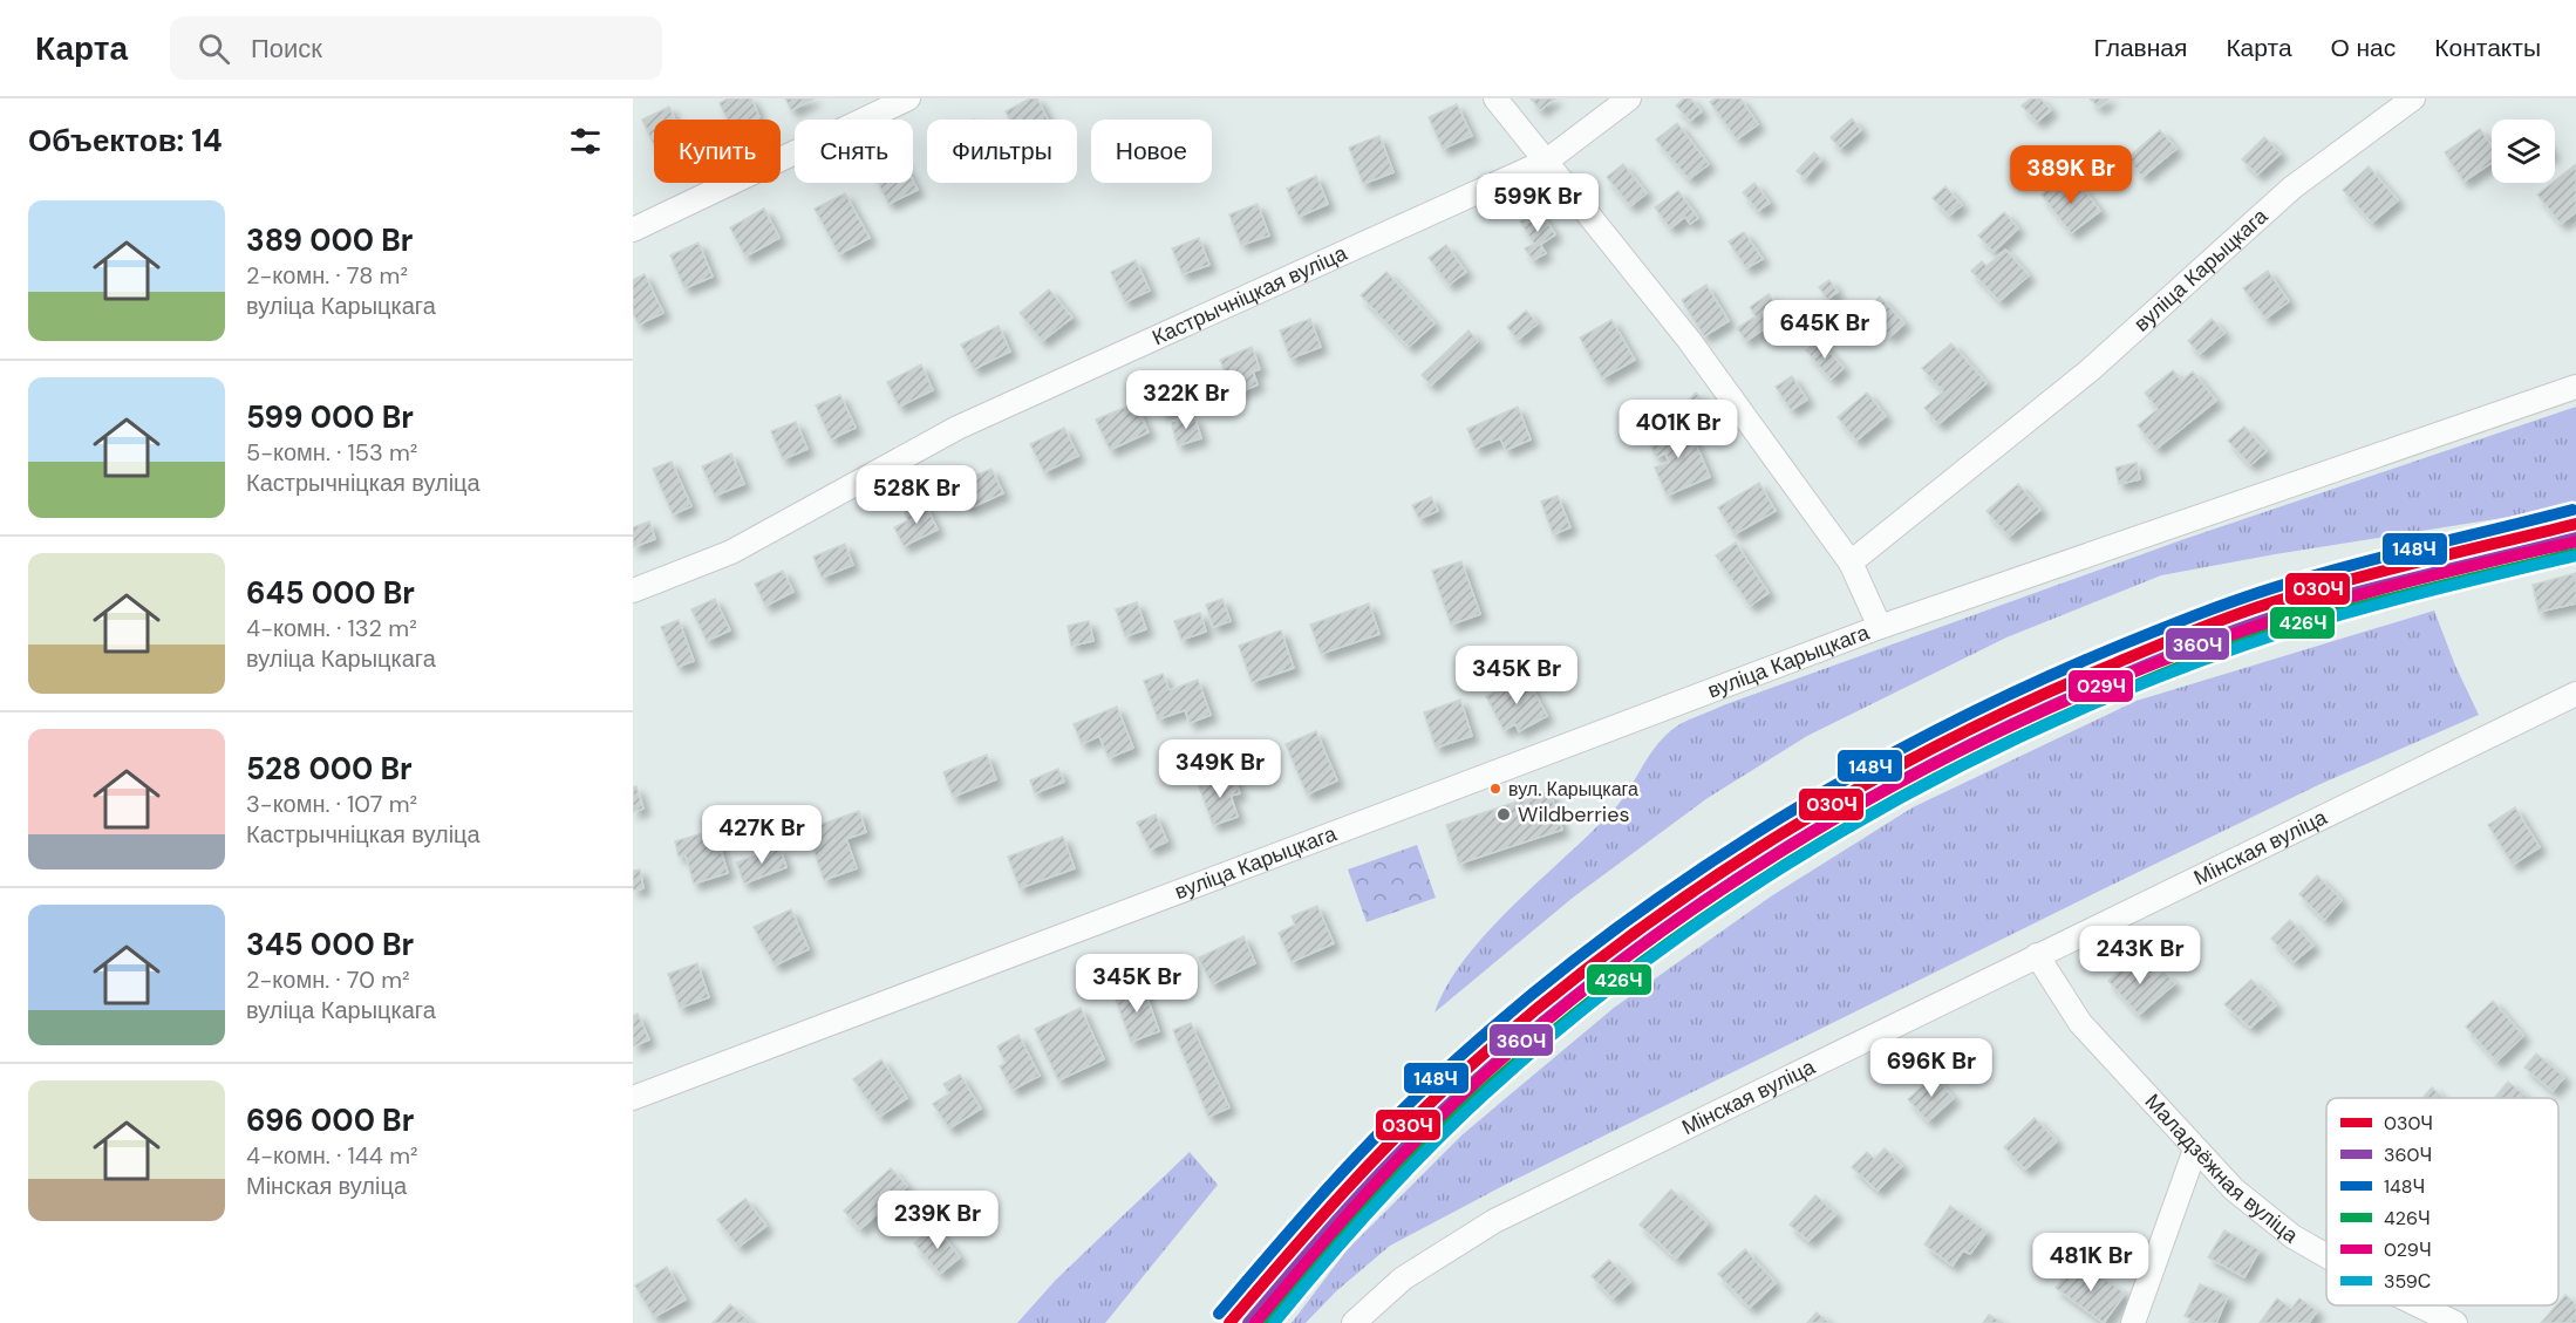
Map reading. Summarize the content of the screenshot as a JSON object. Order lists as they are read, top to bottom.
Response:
{
  "streets": {
    "street": [
      "вуліца Карыцкага",
      "Кастрычніцкая вуліца",
      "Мінская вуліца",
      "Маладзёжная вуліца"
    ]
  },
  "crossings": [
    ["Мінская вуліца", "Маладзёжная вуліца"]
  ],
  "places": ["вул. Карыцкага", "Wildberries"],
  "lines": [
    "transit line 148Ч",
    "transit line 030Ч",
    "transit line 360Ч",
    "transit line 029Ч",
    "transit line 426Ч",
    "transit line 359С"
  ],
  "legend": [
    "030Ч",
    "360Ч",
    "148Ч",
    "426Ч",
    "029Ч",
    "359С"
  ],
  "page": {
    "header": "Карта",
    "search": "Поиск",
    "nav": [
      "Главная",
      "Карта",
      "О нас",
      "Контакты"
    ],
    "heading": "Объектов: 14",
    "chip": [
      "Купить",
      "Снять",
      "Фильтры",
      "Новое"
    ],
    "price": [
      "389K Br",
      "599K Br",
      "645K Br",
      "322K Br",
      "401K Br",
      "528K Br",
      "345K Br",
      "349K Br",
      "427K Br",
      "243K Br",
      "345K Br",
      "696K Br",
      "239K Br",
      "481K Br"
    ],
    "list": [
      {
        "name": "389 000 Br",
        "note": "2-комн. · 78 m² · вуліца Карыцкага"
      },
      {
        "name": "599 000 Br",
        "note": "5-комн. · 153 m² · Кастрычніцкая вуліца"
      },
      {
        "name": "645 000 Br",
        "note": "4-комн. · 132 m² · вуліца Карыцкага"
      },
      {
        "name": "528 000 Br",
        "note": "3-комн. · 107 m² · Кастрычніцкая вуліца"
      },
      {
        "name": "345 000 Br",
        "note": "2-комн. · 70 m² · вуліца Карыцкага"
      },
      {
        "name": "696 000 Br",
        "note": "4-комн. · 144 m² · Мінская вуліца"
      }
    ]
  }
}
